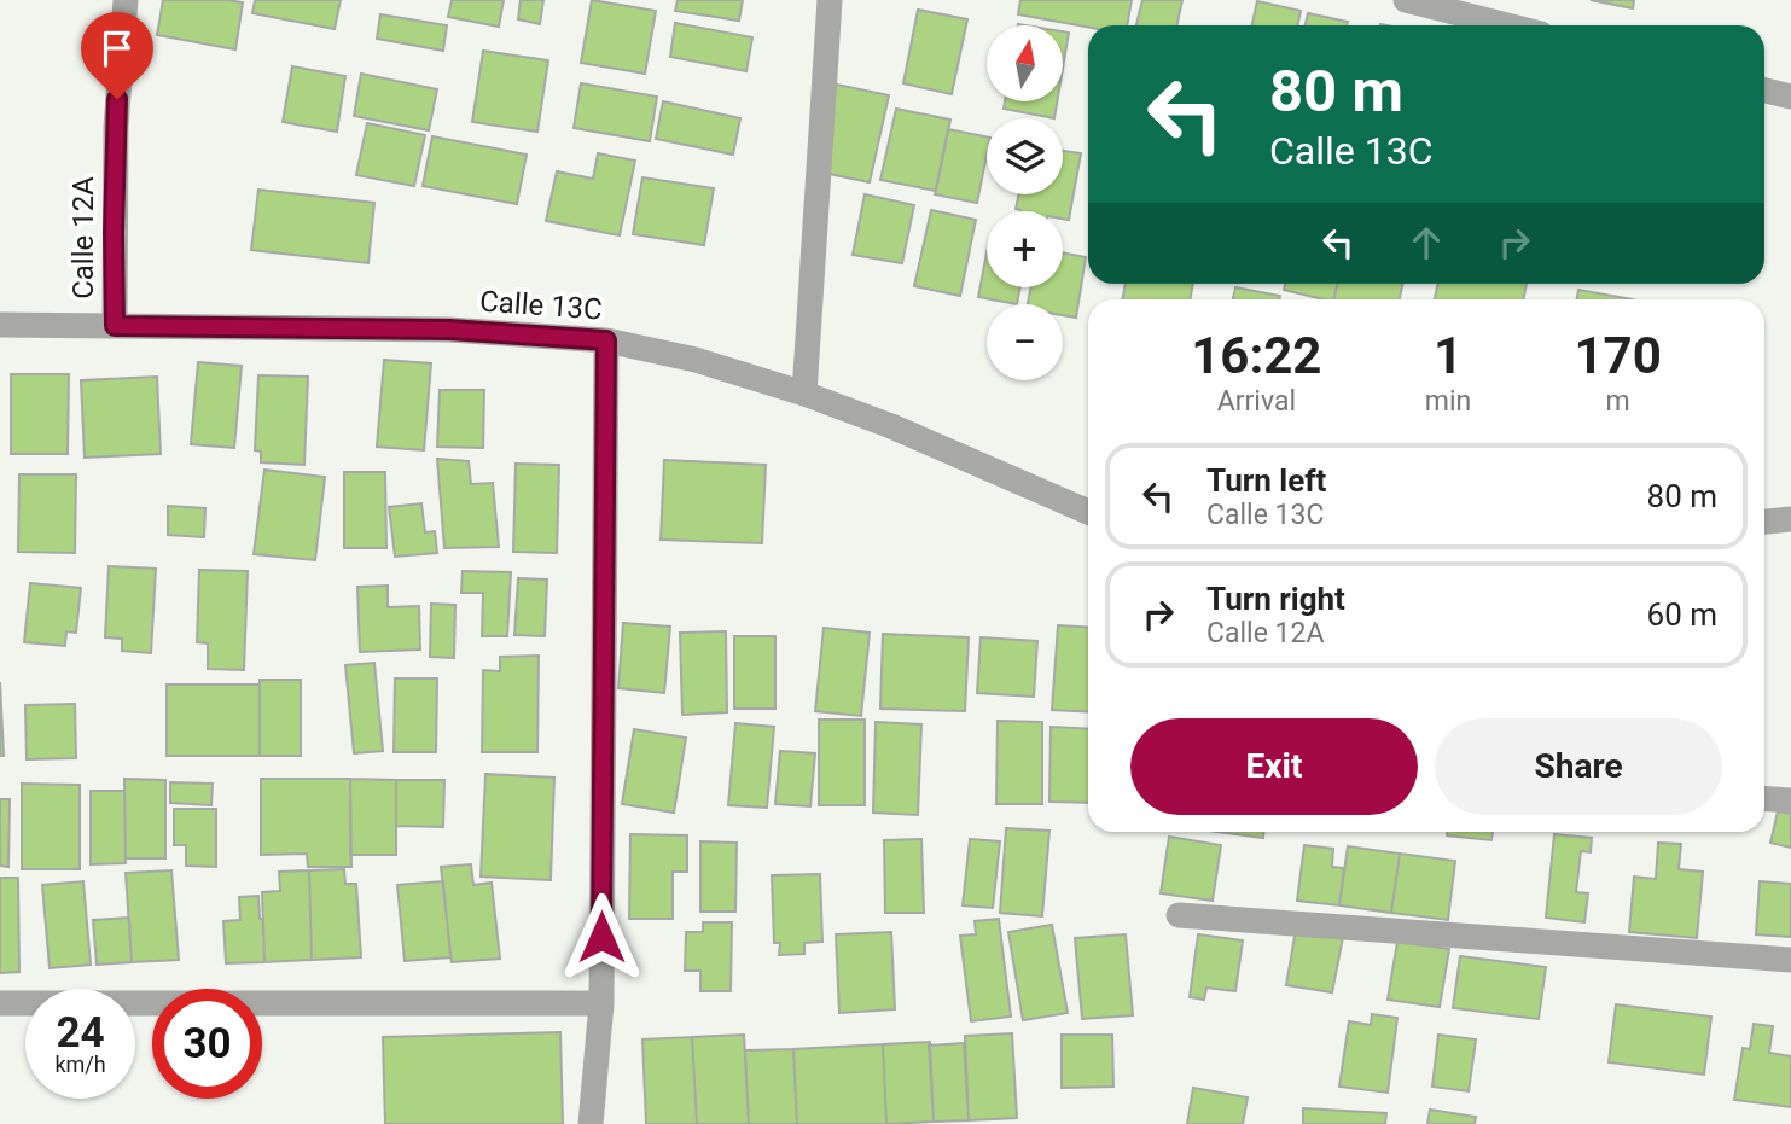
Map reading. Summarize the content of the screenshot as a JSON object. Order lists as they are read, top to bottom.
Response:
{
  "streets": {
    "street": ["Calle 12A", "Calle 13C"]
  },
  "crossings": [
    ["Calle 12A", "Calle 13C"]
  ],
  "north": "top",
  "page": {
    "map_buttons": ["+", "−"],
    "turn": ["80 m", "Calle 13C"],
    "eta": [
      "16:22",
      "Arrival",
      "1",
      "min",
      "170",
      "m"
    ],
    "list": [
      {
        "name": "Turn left",
        "note": "Calle 13C",
        "value": "80 m"
      },
      {
        "name": "Turn right",
        "note": "Calle 12A",
        "value": "60 m"
      }
    ],
    "buttons": ["Exit", "Share"],
    "speed": "24 km/h",
    "limit": "30"
  }
}
